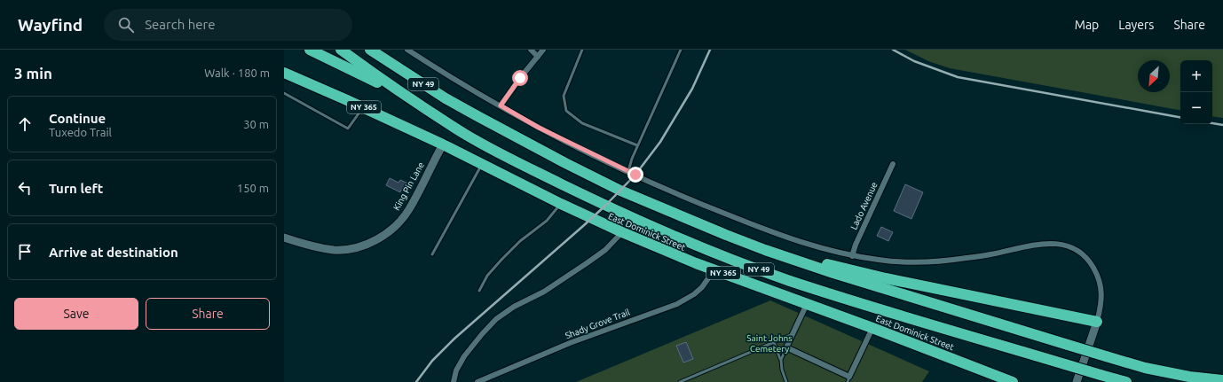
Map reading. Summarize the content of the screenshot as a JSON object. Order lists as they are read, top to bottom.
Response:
{
  "streets": {
    "highway": ["NY 49", "NY 365", "East Dominick Street"],
    "main road": ["King Pin Lane"],
    "street": ["Lado Avenue", "Shady Grove Trail"]
  },
  "crossings": [
    ["King Pin Lane", "East Dominick Street"],
    ["East Dominick Street", "Shady Grove Trail"]
  ],
  "parks": ["Saint Johns Cemetery"],
  "north": "bottom left",
  "page": {
    "header": "Wayfind",
    "search": "Search here",
    "nav": ["Map", "Layers", "Share"],
    "heading": ["3 min", "Walk · 180 m"],
    "map_buttons": ["+", "−"],
    "list": [
      ["Continue", "Tuxedo Trail", "30 m"],
      ["Turn left", "150 m"],
      "Arrive at destination"
    ],
    "buttons": ["Save", "Share"]
  }
}
